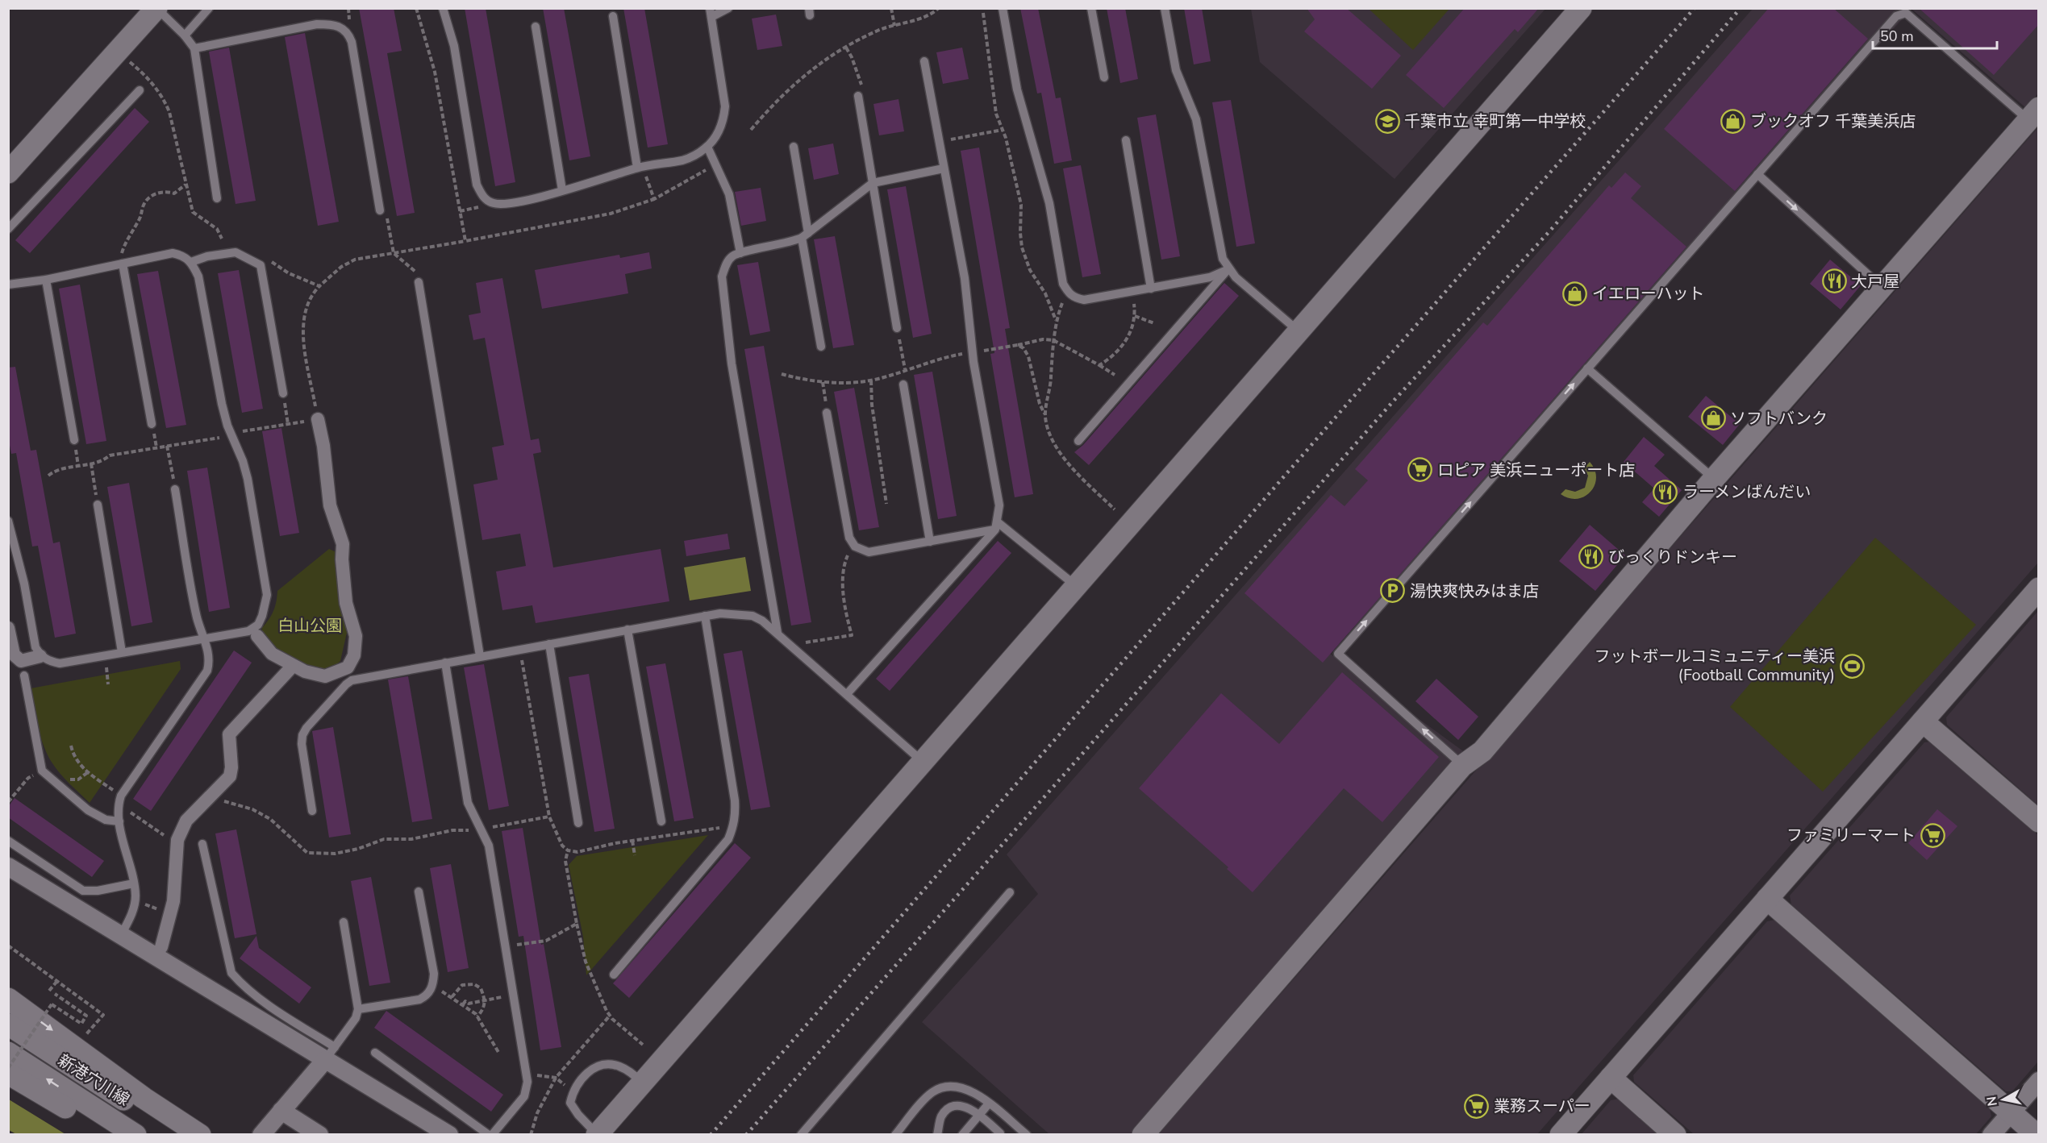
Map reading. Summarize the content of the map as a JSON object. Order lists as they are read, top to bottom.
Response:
{
  "streets": {
    "street": ["新港穴川線"]
  },
  "parks": ["白山公園"],
  "places": {
    "school or university": ["千葉市立 幸町第一中学校"],
    "shop": ["ブックオフ 千葉美浜店", "イエローハット", "ソフトバンク"],
    "restaurant": ["大戸屋", "ラーメンばんだい", "びっくりドンキー"],
    "supermarket": ["ロピア 美浜ニューポート店", "ファミリーマート", "業務スーパー"],
    "parking": ["湯快爽快みはま店"],
    "sports": ["フットボールコミュニティー美浜 (Football Community)"]
  },
  "scale_bar": "50 m",
  "north": "left"
}
